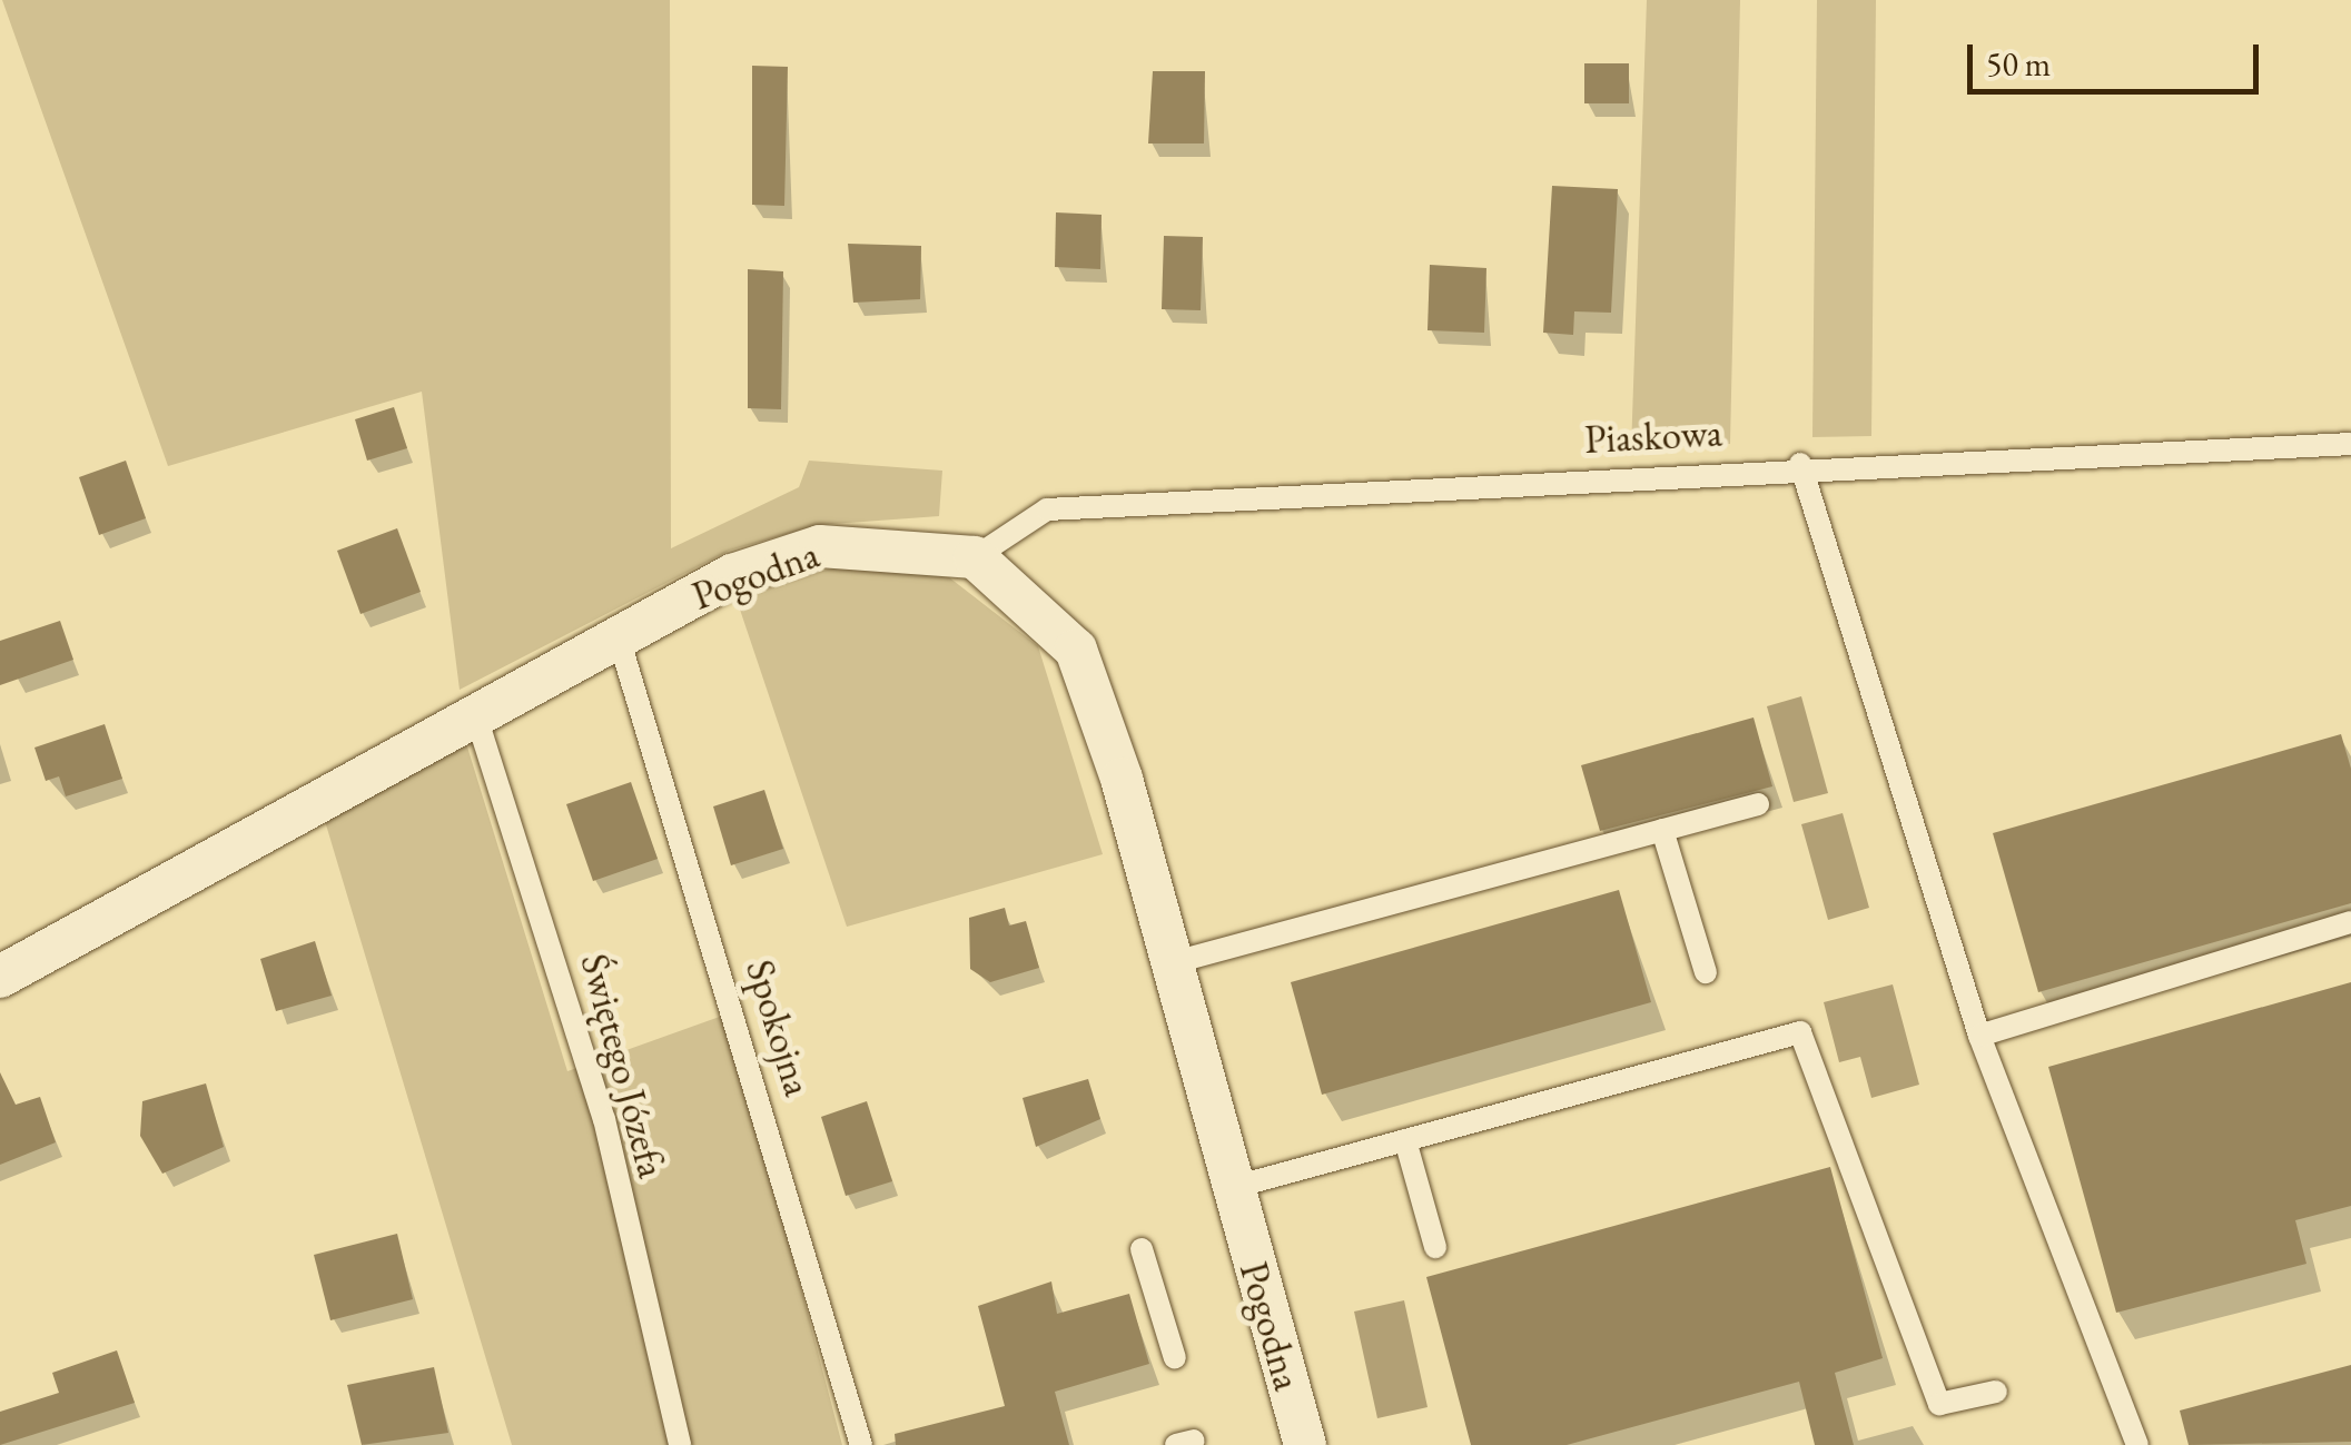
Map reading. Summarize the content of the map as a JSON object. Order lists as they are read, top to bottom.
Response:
{
  "streets": {
    "street": ["Pogodna"],
    "lane": ["Piaskowa", "Spokojna", "Świętego Józefa"]
  },
  "crossings": [
    ["Piaskowa", "Pogodna"],
    ["Pogodna", "Spokojna"],
    ["Pogodna", "Świętego Józefa"]
  ],
  "scale_bar": "50 m"
}
